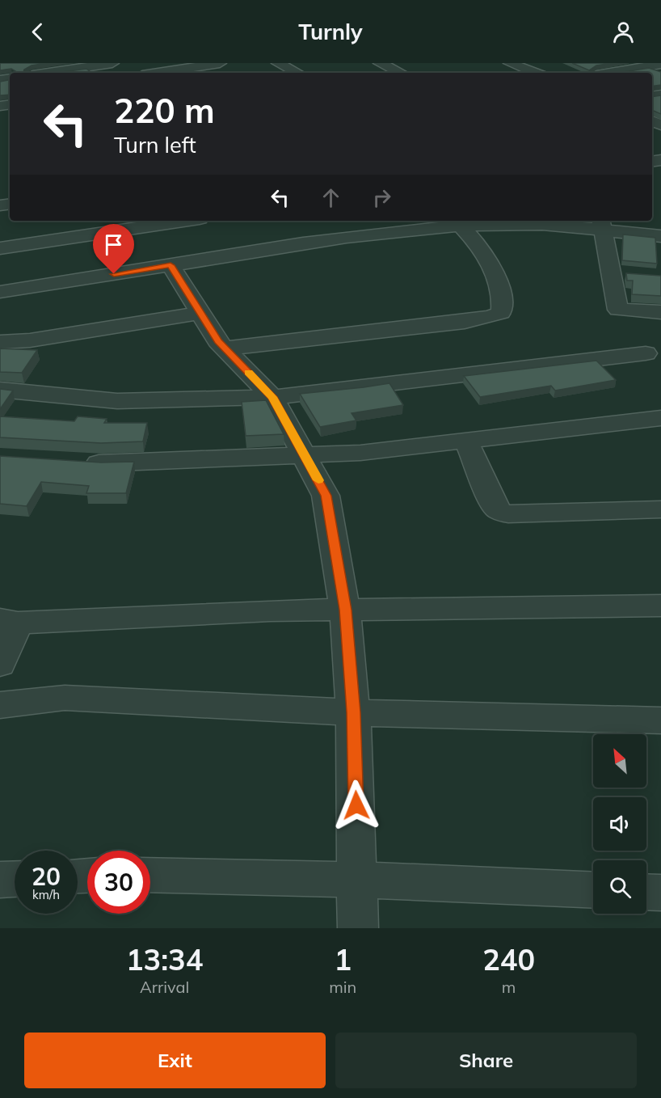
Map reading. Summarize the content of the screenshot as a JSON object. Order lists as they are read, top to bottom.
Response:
{
  "north": "top left",
  "page": {
    "header": "Turnly",
    "turn": ["220 m", "Turn left"],
    "speed": "20 km/h",
    "limit": "30",
    "eta": [
      "13:34",
      "Arrival",
      "1",
      "min",
      "240",
      "m"
    ],
    "buttons": ["Exit", "Share"]
  }
}
